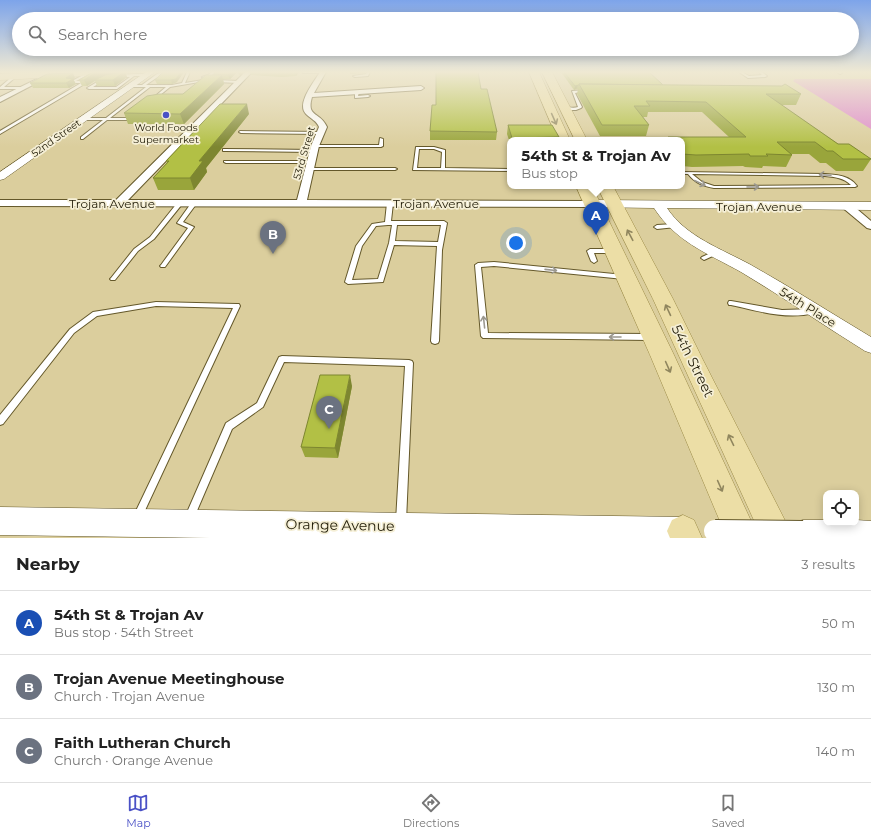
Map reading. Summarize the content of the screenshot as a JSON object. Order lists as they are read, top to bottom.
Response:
{
  "streets": {
    "main road": ["54th Street", "Orange Avenue"],
    "street": [
      "52nd Street",
      "53rd Street",
      "Trojan Avenue",
      "54th Place"
    ]
  },
  "crossings": [
    ["53rd Street", "Trojan Avenue"],
    ["Trojan Avenue", "54th Place"],
    ["Trojan Avenue", "54th Street"]
  ],
  "places": ["World Foods Supermarket"],
  "page": {
    "search": "Search here",
    "popup": ["54th St & Trojan Av", "Bus stop"],
    "pins": ["A", "B", "C"],
    "heading": ["Nearby", "3 results"],
    "list": [
      {
        "mark": "A",
        "name": "54th St & Trojan Av",
        "note": "Bus stop · 54th Street",
        "value": "50 m"
      },
      {
        "mark": "B",
        "name": "Trojan Avenue Meetinghouse",
        "note": "Church · Trojan Avenue",
        "value": "130 m"
      },
      {
        "mark": "C",
        "name": "Faith Lutheran Church",
        "note": "Church · Orange Avenue",
        "value": "140 m"
      }
    ],
    "nav": ["Map", "Directions", "Saved"]
  }
}
